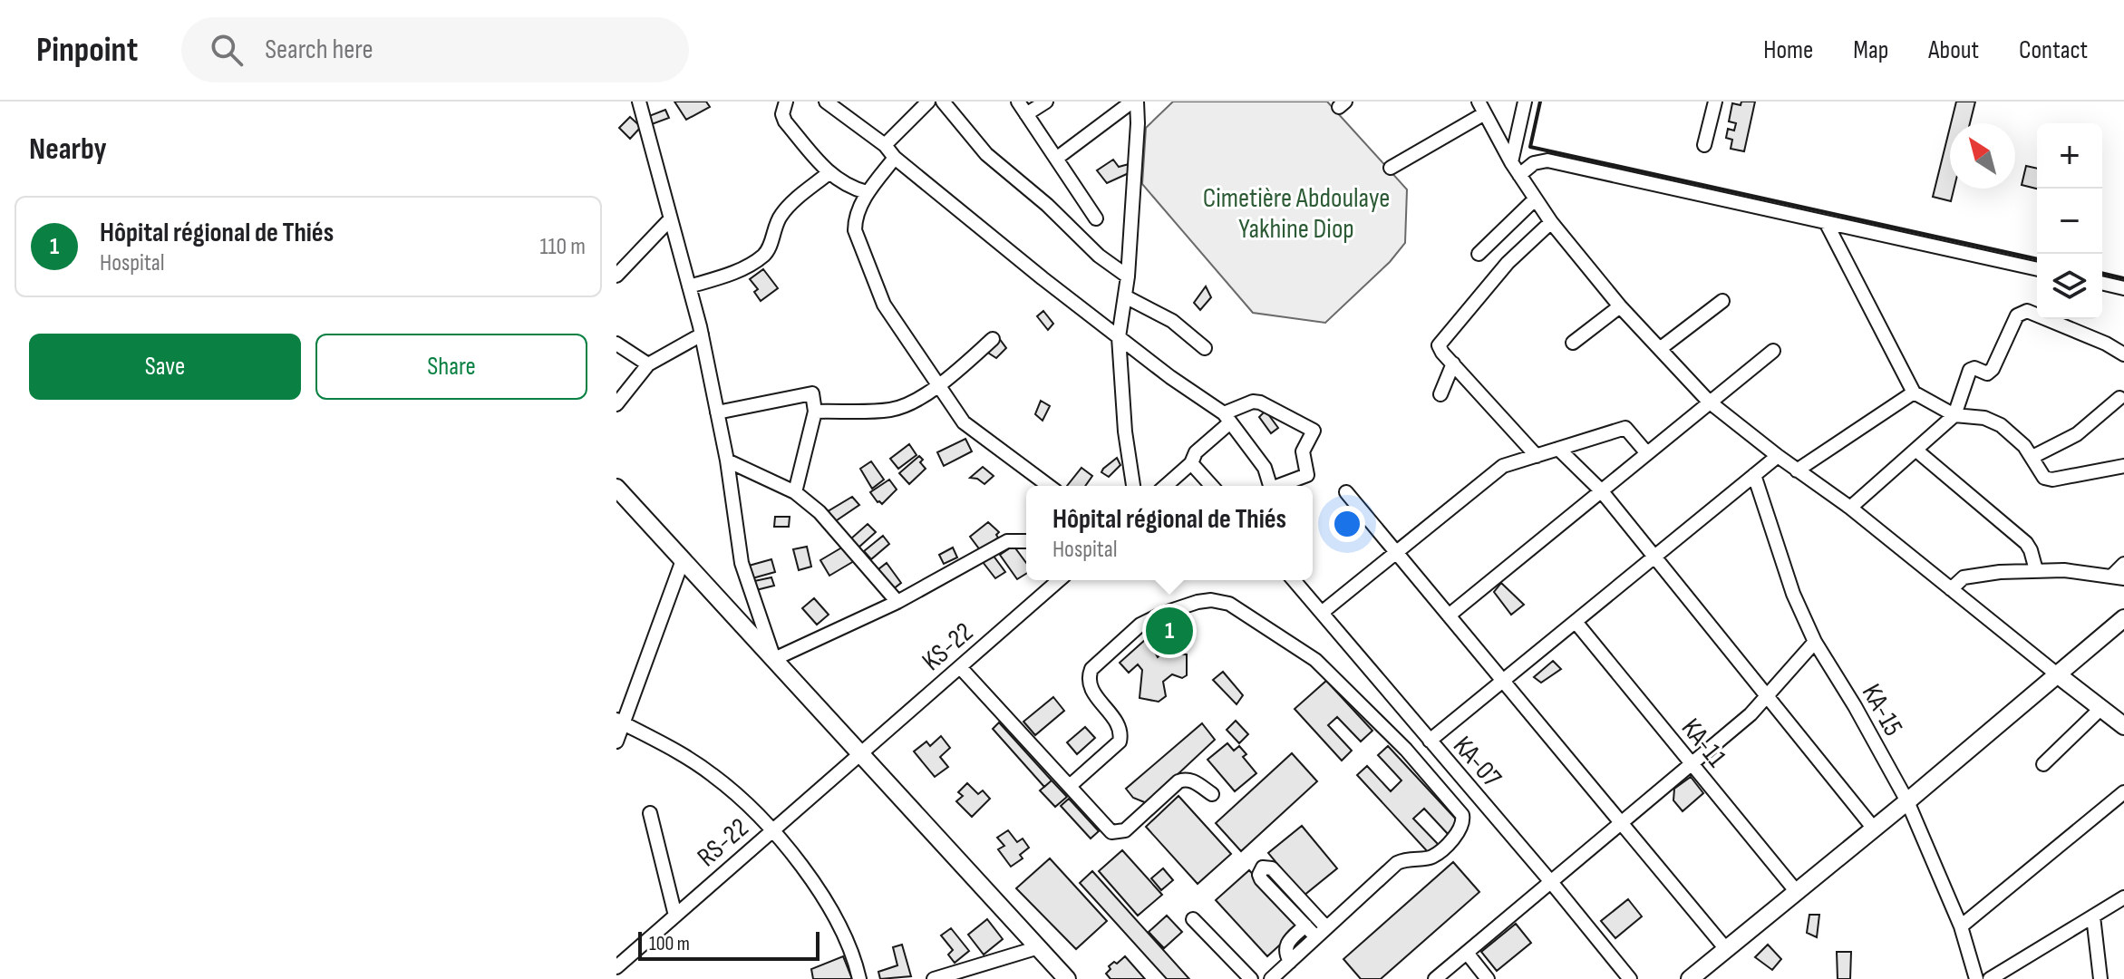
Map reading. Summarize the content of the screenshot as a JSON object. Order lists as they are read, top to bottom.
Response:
{
  "streets": {
    "street": [
      "KS-22",
      "KA-15",
      "KA-11",
      "KA-07",
      "RS-22"
    ]
  },
  "crossings": [
    ["KS-22", "RS-22"]
  ],
  "parks": ["Cimetière Abdoulaye Yakhine Diop"],
  "scale_bar": "100 m",
  "north": "top left",
  "page": {
    "header": "Pinpoint",
    "search": "Search here",
    "nav": [
      "Home",
      "Map",
      "About",
      "Contact"
    ],
    "heading": "Nearby",
    "map_buttons": ["+", "−"],
    "list": [
      {
        "mark": "1",
        "name": "Hôpital régional de Thiés",
        "note": "Hospital",
        "value": "110 m"
      }
    ],
    "buttons": ["Save", "Share"],
    "popup": ["Hôpital régional de Thiés", "Hospital"],
    "pins": "1",
    "scale": "100 m"
  }
}
